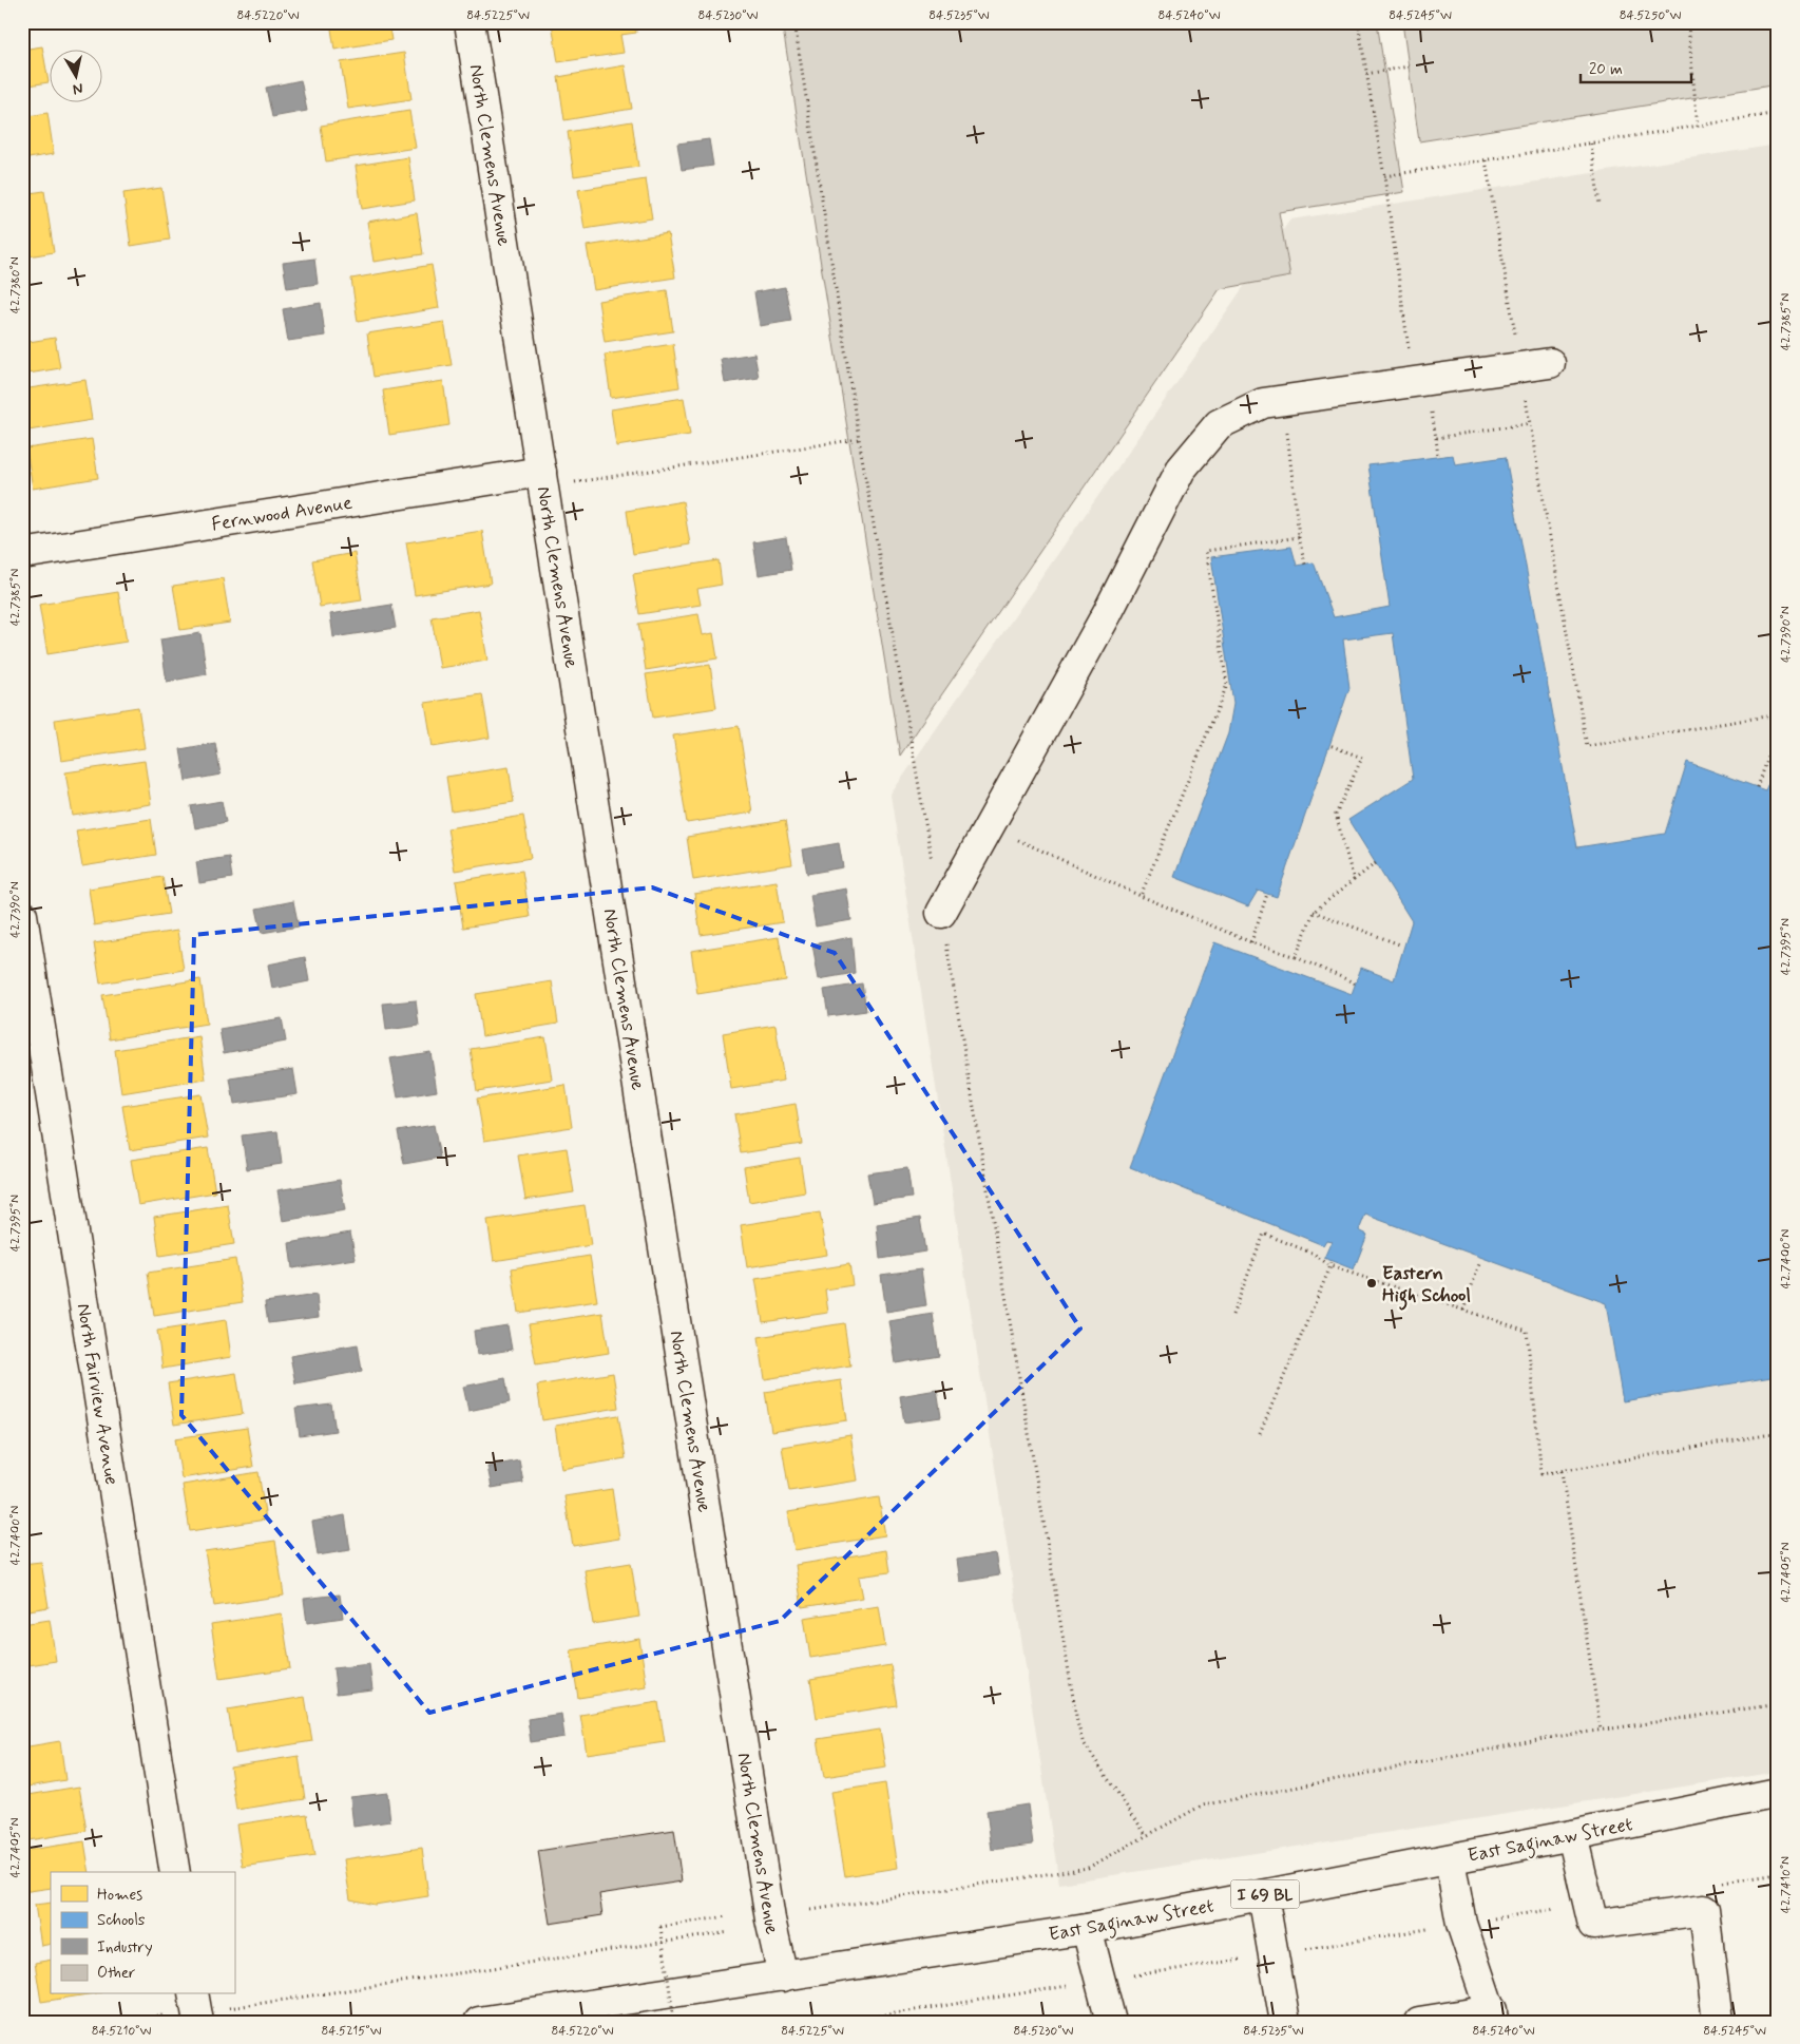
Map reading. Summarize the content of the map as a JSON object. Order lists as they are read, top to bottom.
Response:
{
  "streets": {
    "street": [
      "North Clemens Avenue",
      "Fernwood Avenue",
      "North Fairview Avenue",
      "East Saginaw Street",
      "I 69 BL"
    ]
  },
  "crossings": [
    ["North Clemens Avenue", "Fernwood Avenue"],
    ["North Clemens Avenue", "East Saginaw Street"]
  ],
  "places": ["Eastern High School"],
  "legend": [
    "Homes",
    "Schools",
    "Industry",
    "Other"
  ],
  "scale_bar": "20 m",
  "north": "bottom",
  "coordinates": [
    "84.5220°W",
    "84.5225°W",
    "84.5230°W",
    "84.5235°W",
    "84.5240°W",
    "84.5245°W",
    "84.5250°W",
    "42.7380°N",
    "42.7385°N",
    "42.7390°N",
    "42.7395°N",
    "42.7400°N",
    "42.7405°N",
    "42.7410°N",
    "84.5210°W",
    "84.5215°W"
  ]
}
